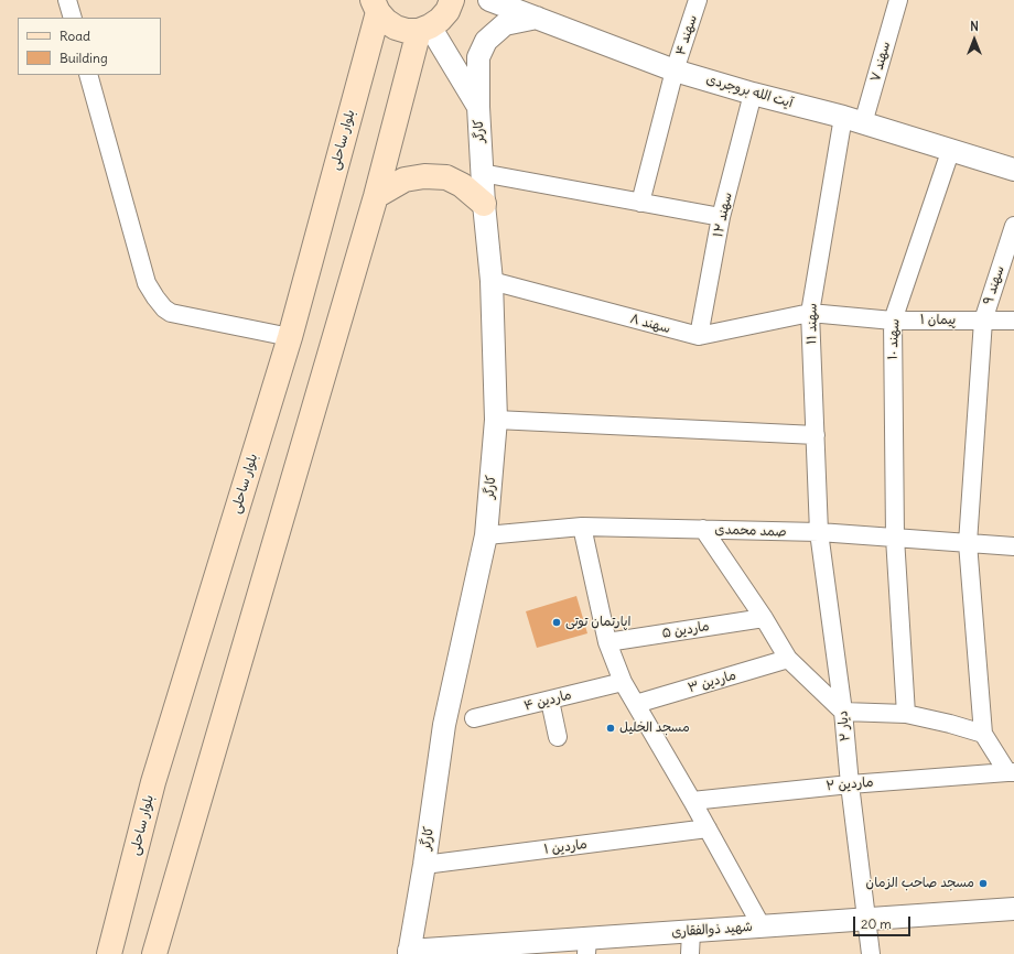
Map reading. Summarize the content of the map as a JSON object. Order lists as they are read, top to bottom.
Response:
{
  "streets": {
    "main road": ["بلوار ساحلی"],
    "street": [
      "سهند ۴",
      "سهند ۷",
      "آیت الله بروجردی",
      "کارگر",
      "سهند ۱۲",
      "سهند ۹",
      "پیمان ۱",
      "سهند ۸",
      "سهند ۱۱",
      "سهند ۱۰",
      "صمد محمدی",
      "ماردین ۵",
      "ماردین ۳",
      "ماردین ۴",
      "دیار ۲",
      "ماردین ۲",
      "ماردین ۱",
      "شهید ذوالفقاری"
    ]
  },
  "crossings": [
    ["سهند ۴", "آیت الله بروجردی"],
    ["سهند ۷", "آیت الله بروجردی"],
    ["سهند ۷", "سهند ۱۱"],
    ["آیت الله بروجردی", "سهند ۱۲"],
    ["آیت الله بروجردی", "سهند ۱۱"],
    ["آیت الله بروجردی", "سهند ۱۰"],
    ["کارگر", "سهند ۸"],
    ["کارگر", "صمد محمدی"],
    ["کارگر", "ماردین ۱"],
    ["کارگر", "شهید ذوالفقاری"],
    ["سهند ۱۲", "سهند ۸"],
    ["سهند ۹", "پیمان ۱"],
    ["سهند ۹", "صمد محمدی"],
    ["پیمان ۱", "سهند ۸"],
    ["پیمان ۱", "سهند ۱۱"],
    ["پیمان ۱", "سهند ۱۰"],
    ["سهند ۸", "سهند ۱۱"],
    ["سهند ۱۱", "صمد محمدی"],
    ["سهند ۱۱", "دیار ۲"],
    ["سهند ۱۰", "صمد محمدی"],
    ["صمد محمدی", "دیار ۲"],
    ["دیار ۲", "ماردین ۲"],
    ["دیار ۲", "شهید ذوالفقاری"]
  ],
  "places": ["اپارتمان توتی", "مسجد الخلیل", "مسجد صاحب الزمان"],
  "legend": ["Road", "Building"],
  "scale_bar": "20 m",
  "north": "top"
}
